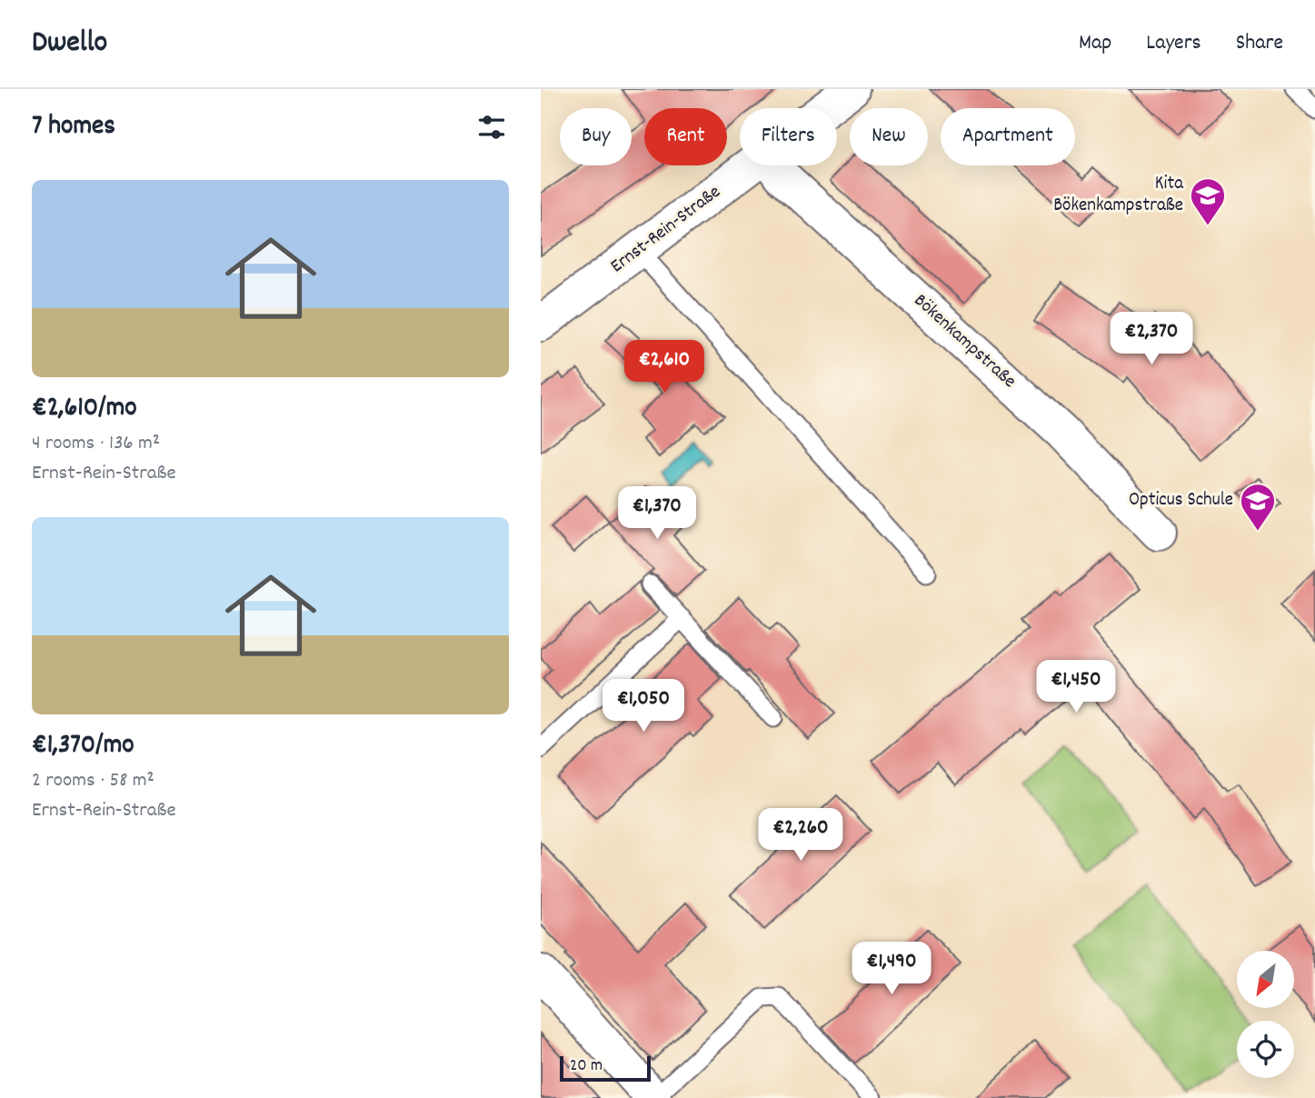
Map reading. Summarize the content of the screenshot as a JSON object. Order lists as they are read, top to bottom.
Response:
{
  "streets": {
    "street": ["Ernst-Rein-Straße", "Bökenkampstraße"]
  },
  "places": {
    "school or university": ["Kita Bökenkampstraße", "Opticus Schule"]
  },
  "scale_bar": "20 m",
  "north": "bottom left",
  "page": {
    "header": "Dwello",
    "nav": ["Map", "Layers", "Share"],
    "heading": "7 homes",
    "chip": [
      "Buy",
      "Rent",
      "Filters",
      "New",
      "Apartment"
    ],
    "list": [
      {
        "name": "€2,610/mo",
        "note": "4 rooms · 136 m² · Ernst-Rein-Straße"
      },
      {
        "name": "€1,370/mo",
        "note": "2 rooms · 58 m² · Ernst-Rein-Straße"
      }
    ],
    "price": [
      "€2,370",
      "€2,610",
      "€1,370",
      "€1,450",
      "€1,050",
      "€2,260",
      "€1,490"
    ],
    "scale": "20 m"
  }
}
